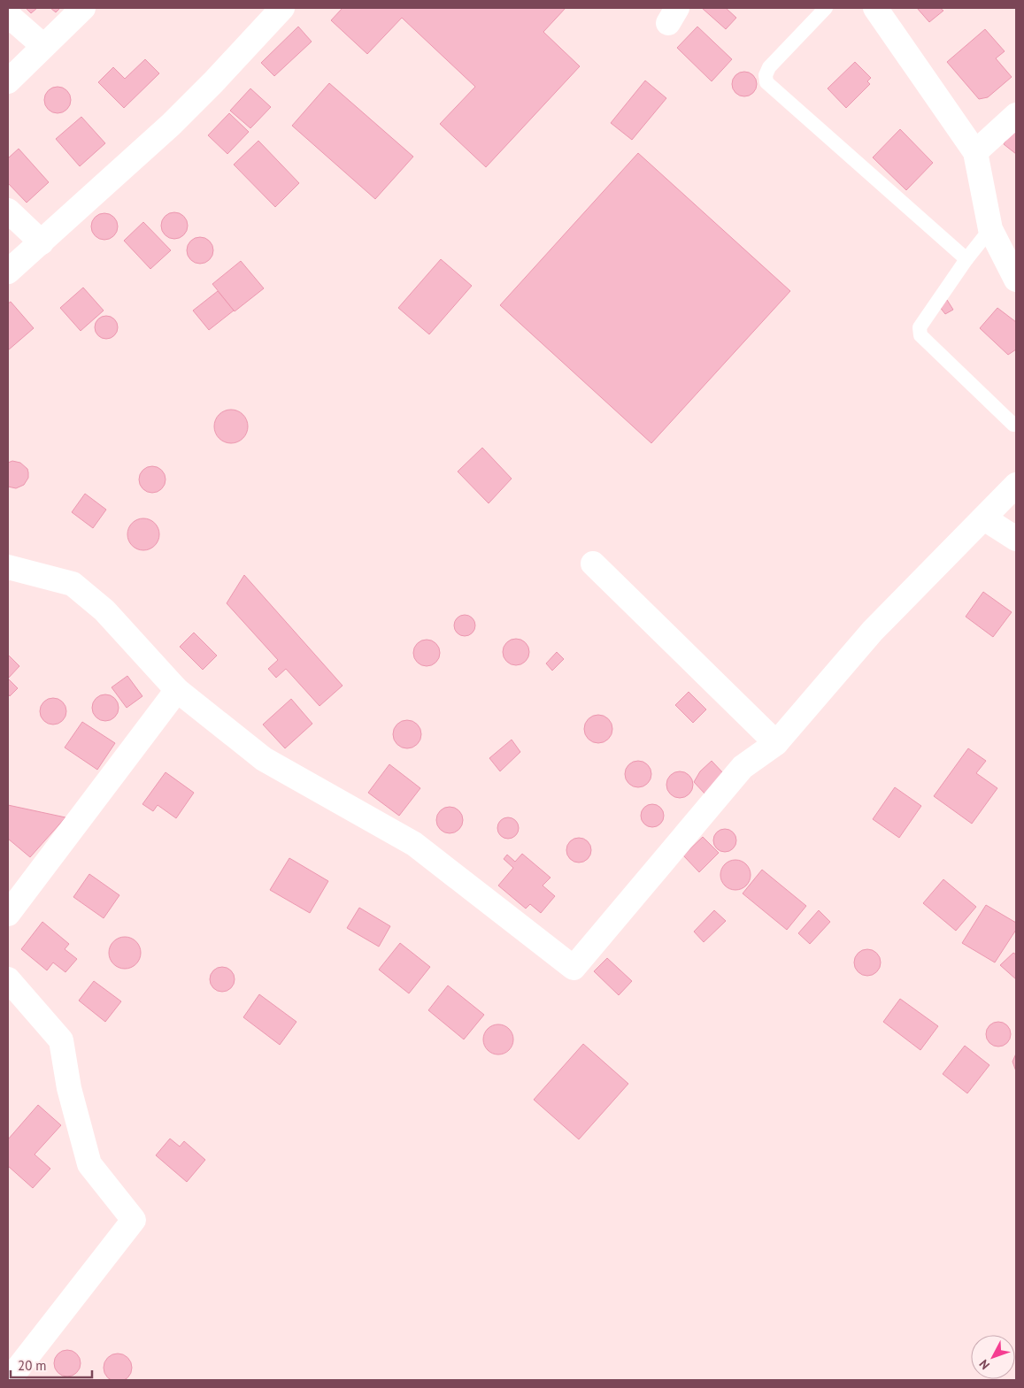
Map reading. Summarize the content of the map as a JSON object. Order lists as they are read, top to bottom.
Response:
{
  "scale_bar": "20 m",
  "north": "bottom left"
}
